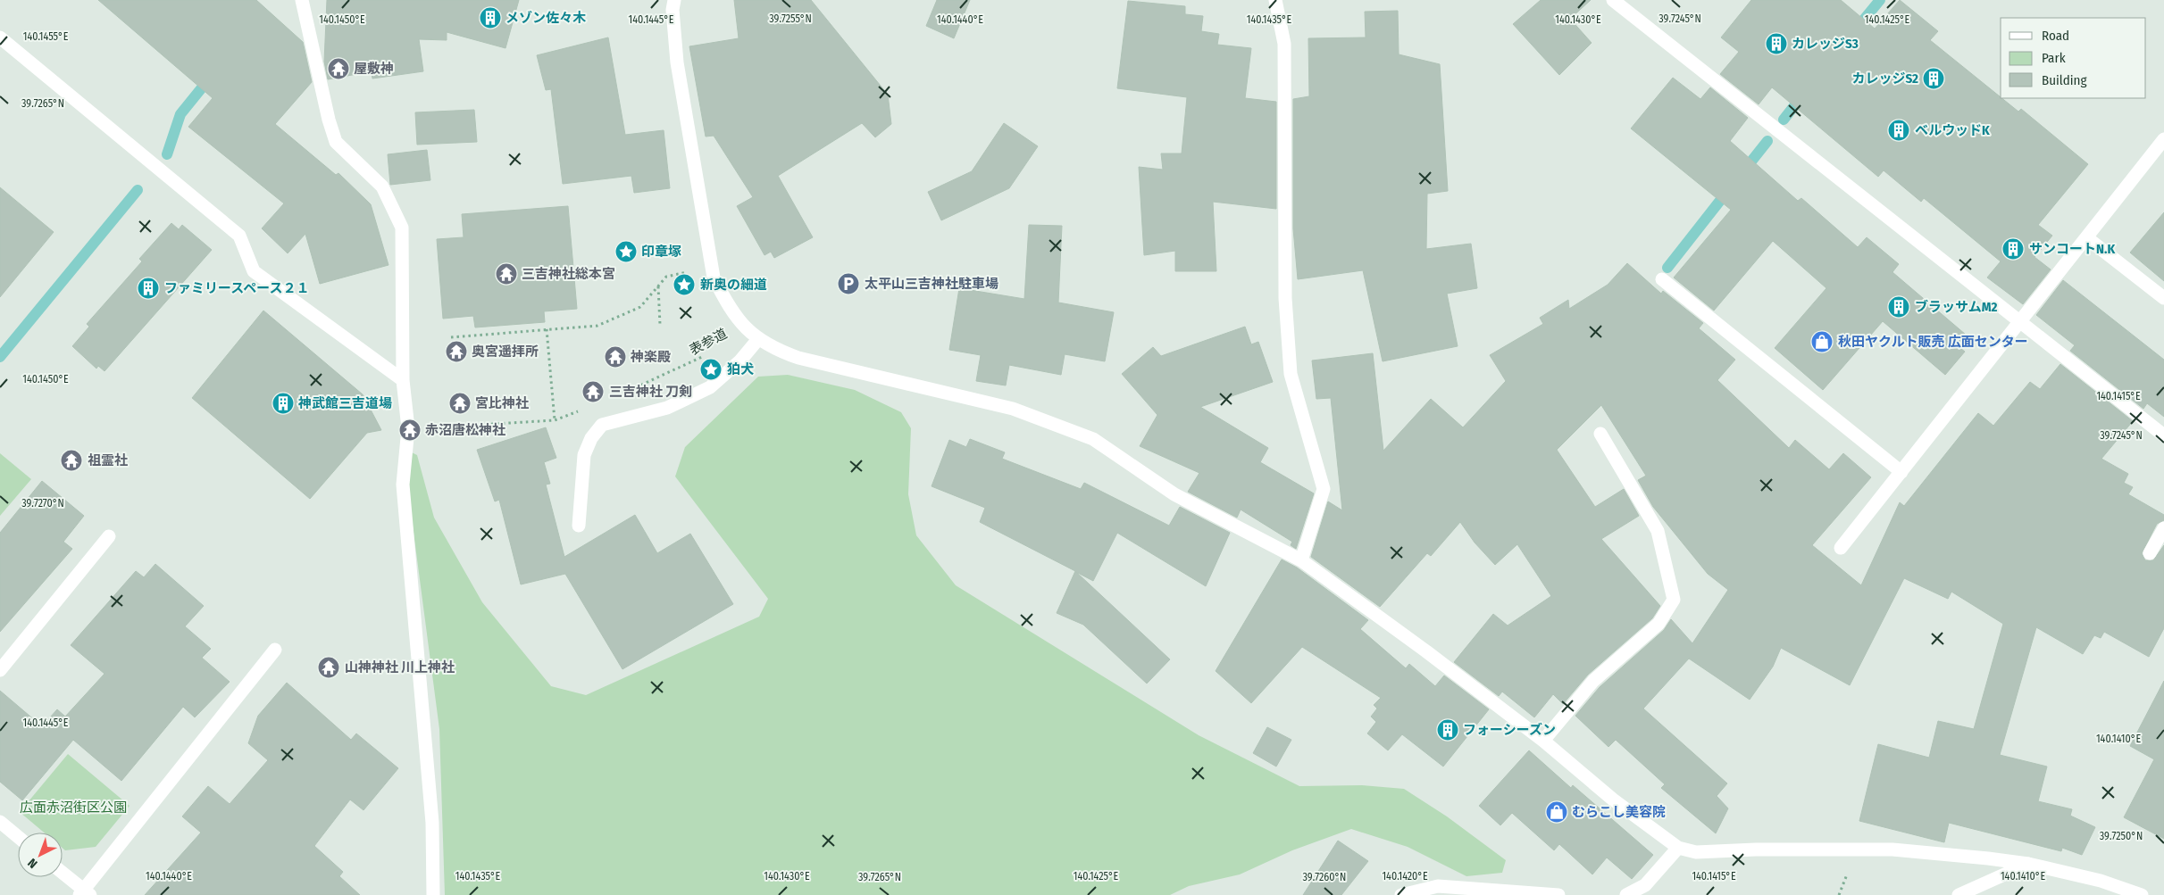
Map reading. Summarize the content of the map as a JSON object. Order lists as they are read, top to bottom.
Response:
{
  "streets": {
    "path": ["表参道"]
  },
  "parks": ["広面赤沼街区公園"],
  "places": {
    "building": [
      "メゾン佐々木",
      "カレッジS3",
      "カレッジS2",
      "ベルウッドK",
      "サンコートN.K",
      "ファミリースペース２１",
      "ブラッサムM2",
      "神武館三吉道場",
      "フォーシーズン"
    ],
    "temple": [
      "屋敷神",
      "三吉神社総本宮",
      "奥宮遥拝所",
      "神楽殿",
      "三吉神社 刀剣",
      "宮比神社",
      "赤沼唐松神社",
      "祖霊社",
      "山神神社 川上神社"
    ],
    "place": ["印章塚", "新奥の細道", "狛犬"],
    "parking": ["太平山三吉神社駐車場"],
    "shop": ["秋田ヤクルト販売 広面センター", "むらこし美容院"]
  },
  "legend": ["Road", "Park", "Building"],
  "north": "bottom left",
  "coordinates": [
    "39.7255°N",
    "39.7245°N",
    "140.1450°E",
    "140.1445°E",
    "140.1440°E",
    "140.1435°E",
    "140.1430°E",
    "140.1425°E",
    "140.1455°E",
    "39.7265°N",
    "140.1415°E",
    "39.7270°N",
    "140.1410°E",
    "39.7250°N",
    "140.1420°E",
    "39.7260°N"
  ]
}
